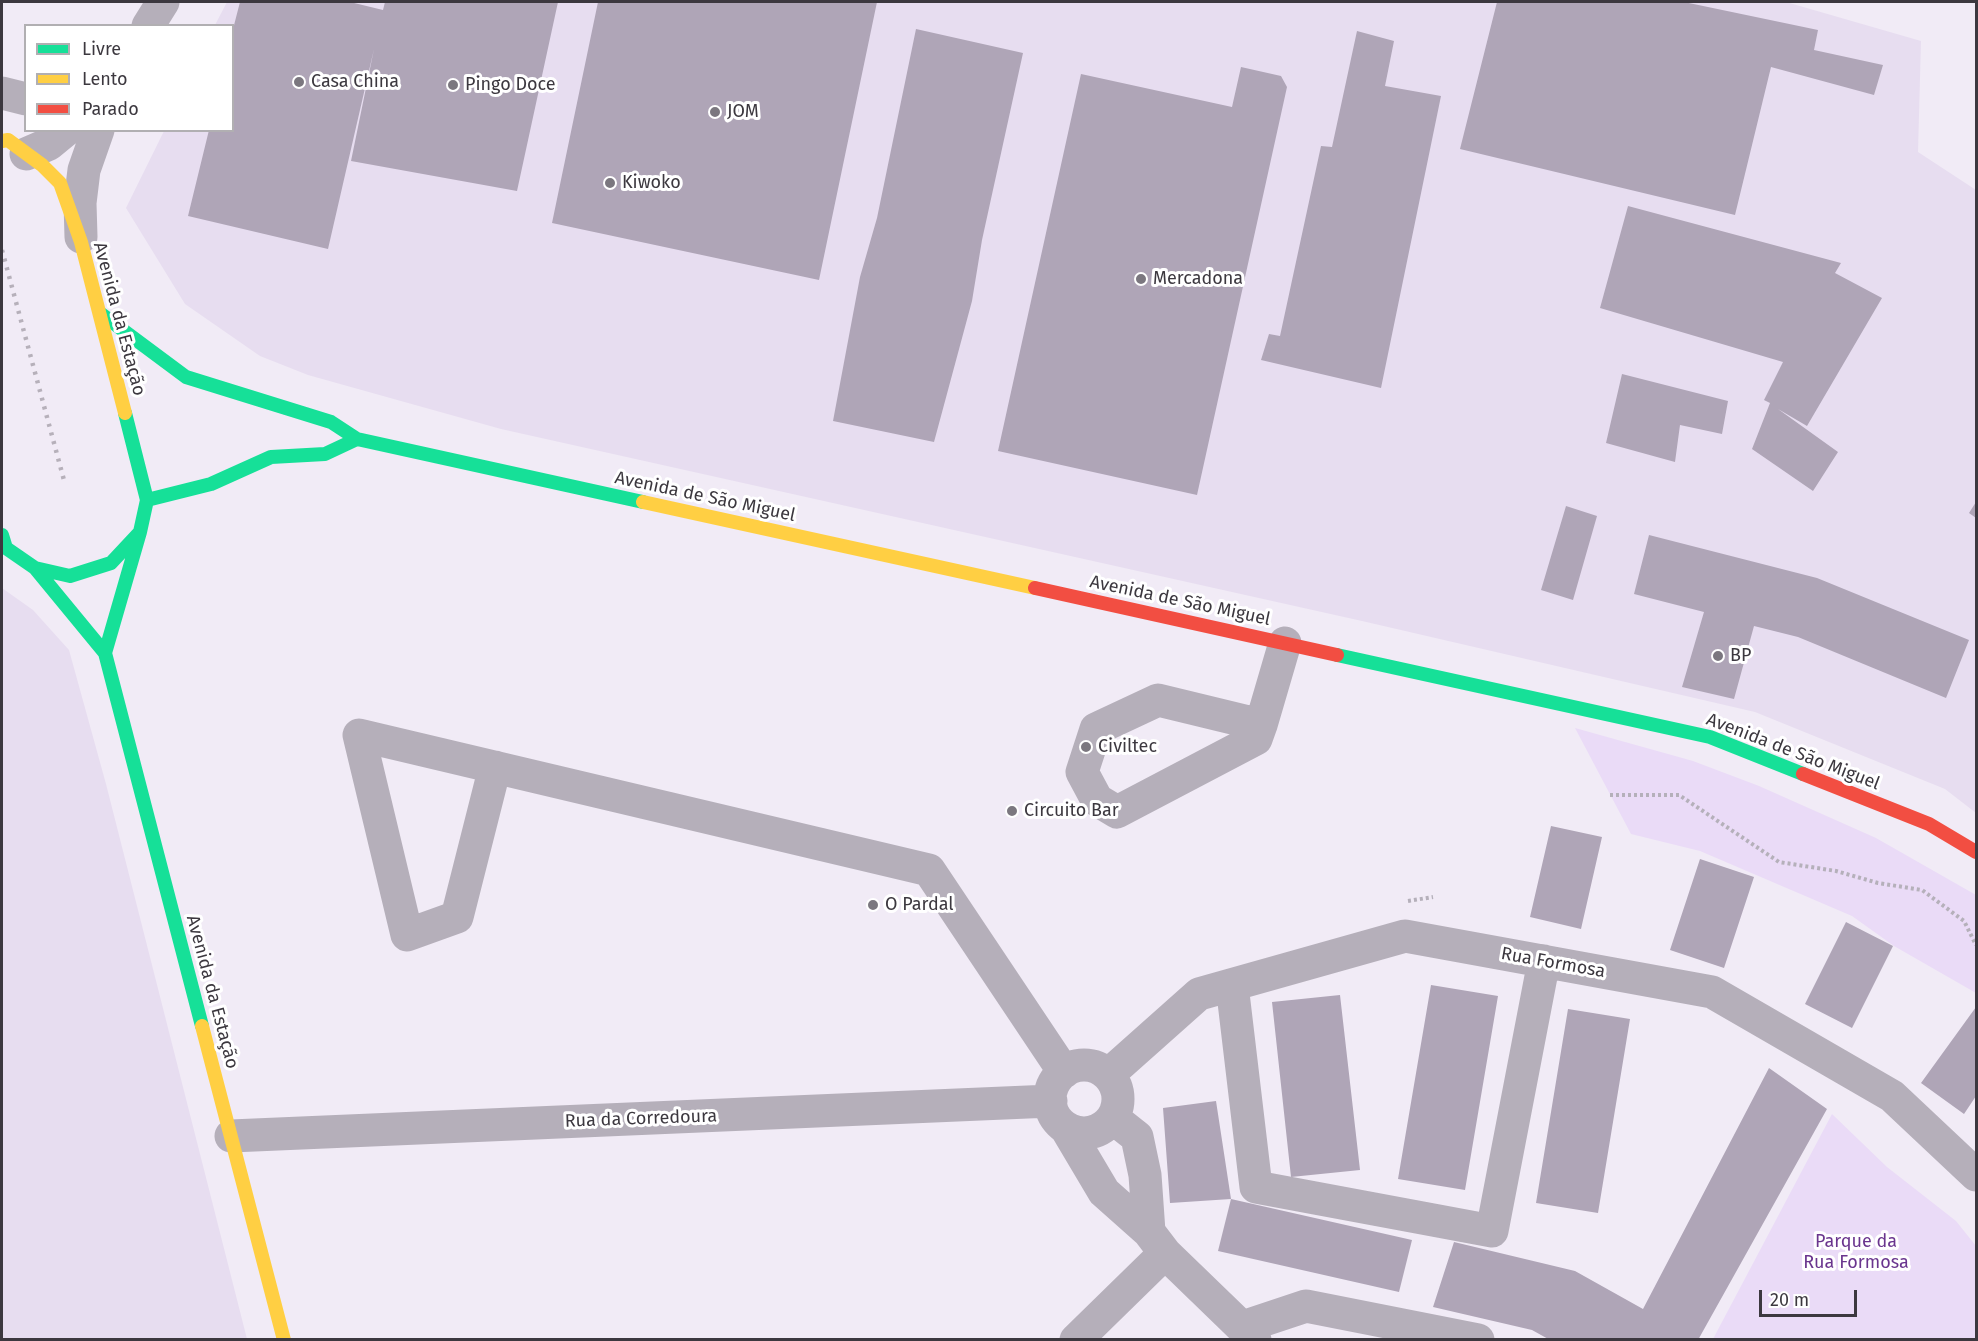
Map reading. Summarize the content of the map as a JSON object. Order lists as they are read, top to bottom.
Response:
{
  "streets": {
    "main road": ["Avenida da Estação", "Avenida de São Miguel"],
    "street": ["Rua Formosa", "Rua da Corredoura"]
  },
  "crossings": [
    ["Avenida da Estação", "Avenida de São Miguel"],
    ["Avenida da Estação", "Rua da Corredoura"],
    ["Rua Formosa", "Rua da Corredoura"]
  ],
  "parks": ["Parque da Rua Formosa"],
  "places": [
    "Casa China",
    "Pingo Doce",
    "JOM",
    "Kiwoko",
    "Mercadona",
    "BP",
    "Civiltec",
    "Circuito Bar",
    "O Pardal"
  ],
  "legend": ["Livre", "Lento", "Parado"],
  "scale_bar": "20 m"
}
